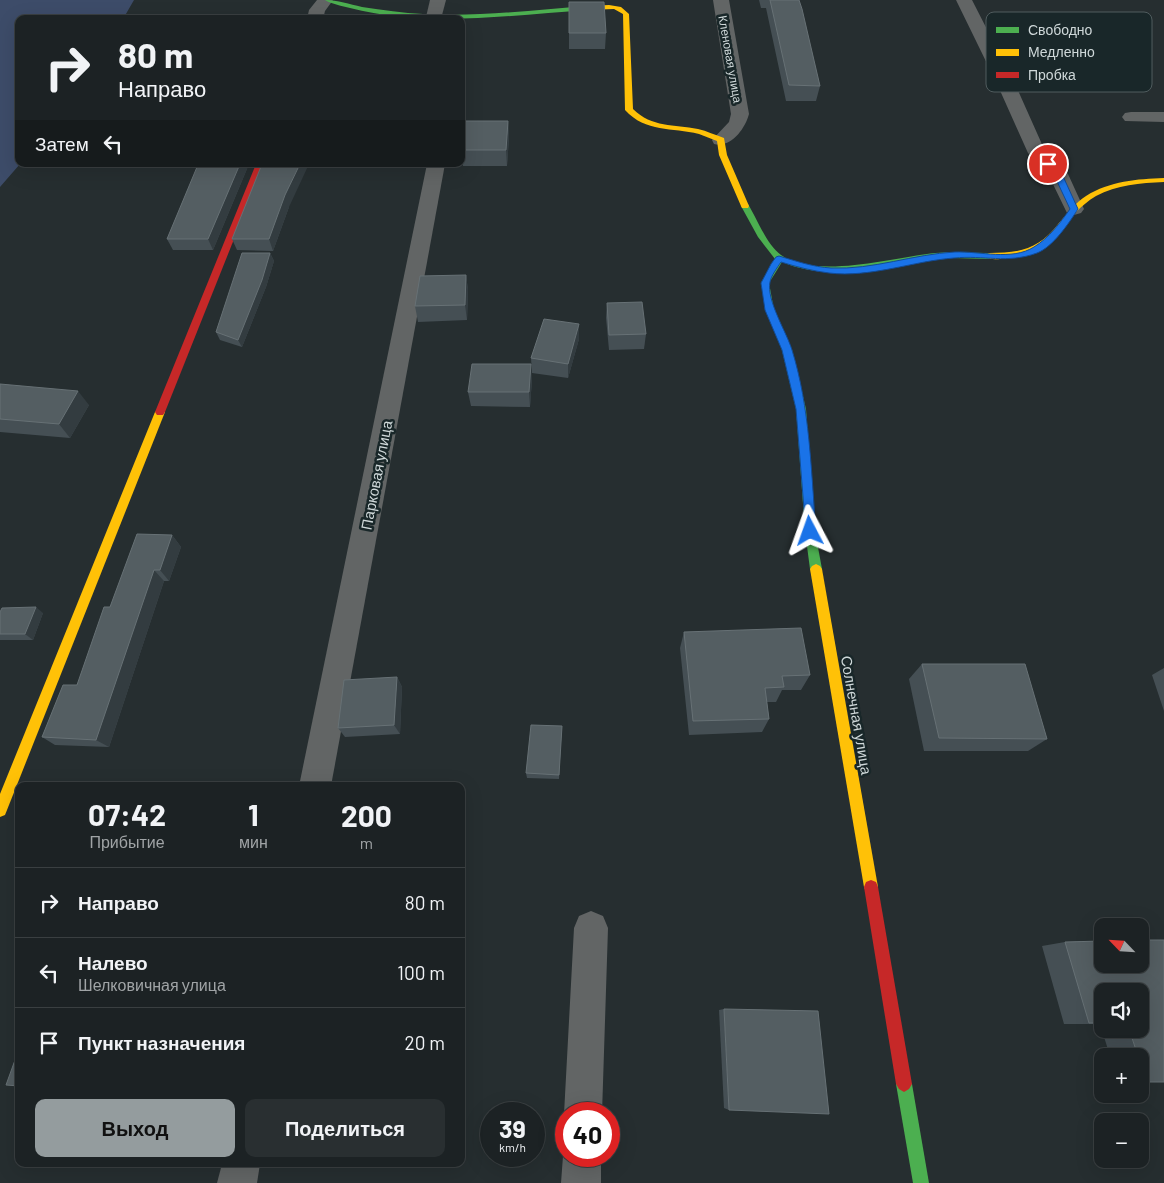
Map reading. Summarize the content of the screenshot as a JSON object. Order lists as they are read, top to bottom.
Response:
{
  "streets": {
    "street": ["Кленовая улица", "Парковая улица", "Солнечная улица"]
  },
  "legend": ["Свободно", "Медленно", "Пробка"],
  "north": "top left",
  "page": {
    "turn": ["80 m", "Направо"],
    "then": "Затем",
    "eta": [
      "07:42",
      "Прибытие",
      "1",
      "мин",
      "200",
      "m"
    ],
    "list": [
      {
        "name": "Направо",
        "value": "80 m"
      },
      {
        "name": "Налево",
        "note": "Шелковичная улица",
        "value": "100 m"
      },
      {
        "name": "Пункт назначения",
        "value": "20 m"
      }
    ],
    "map_buttons": ["+", "−"],
    "buttons": ["Выход", "Поделиться"],
    "speed": "39 km/h",
    "limit": "40"
  }
}
